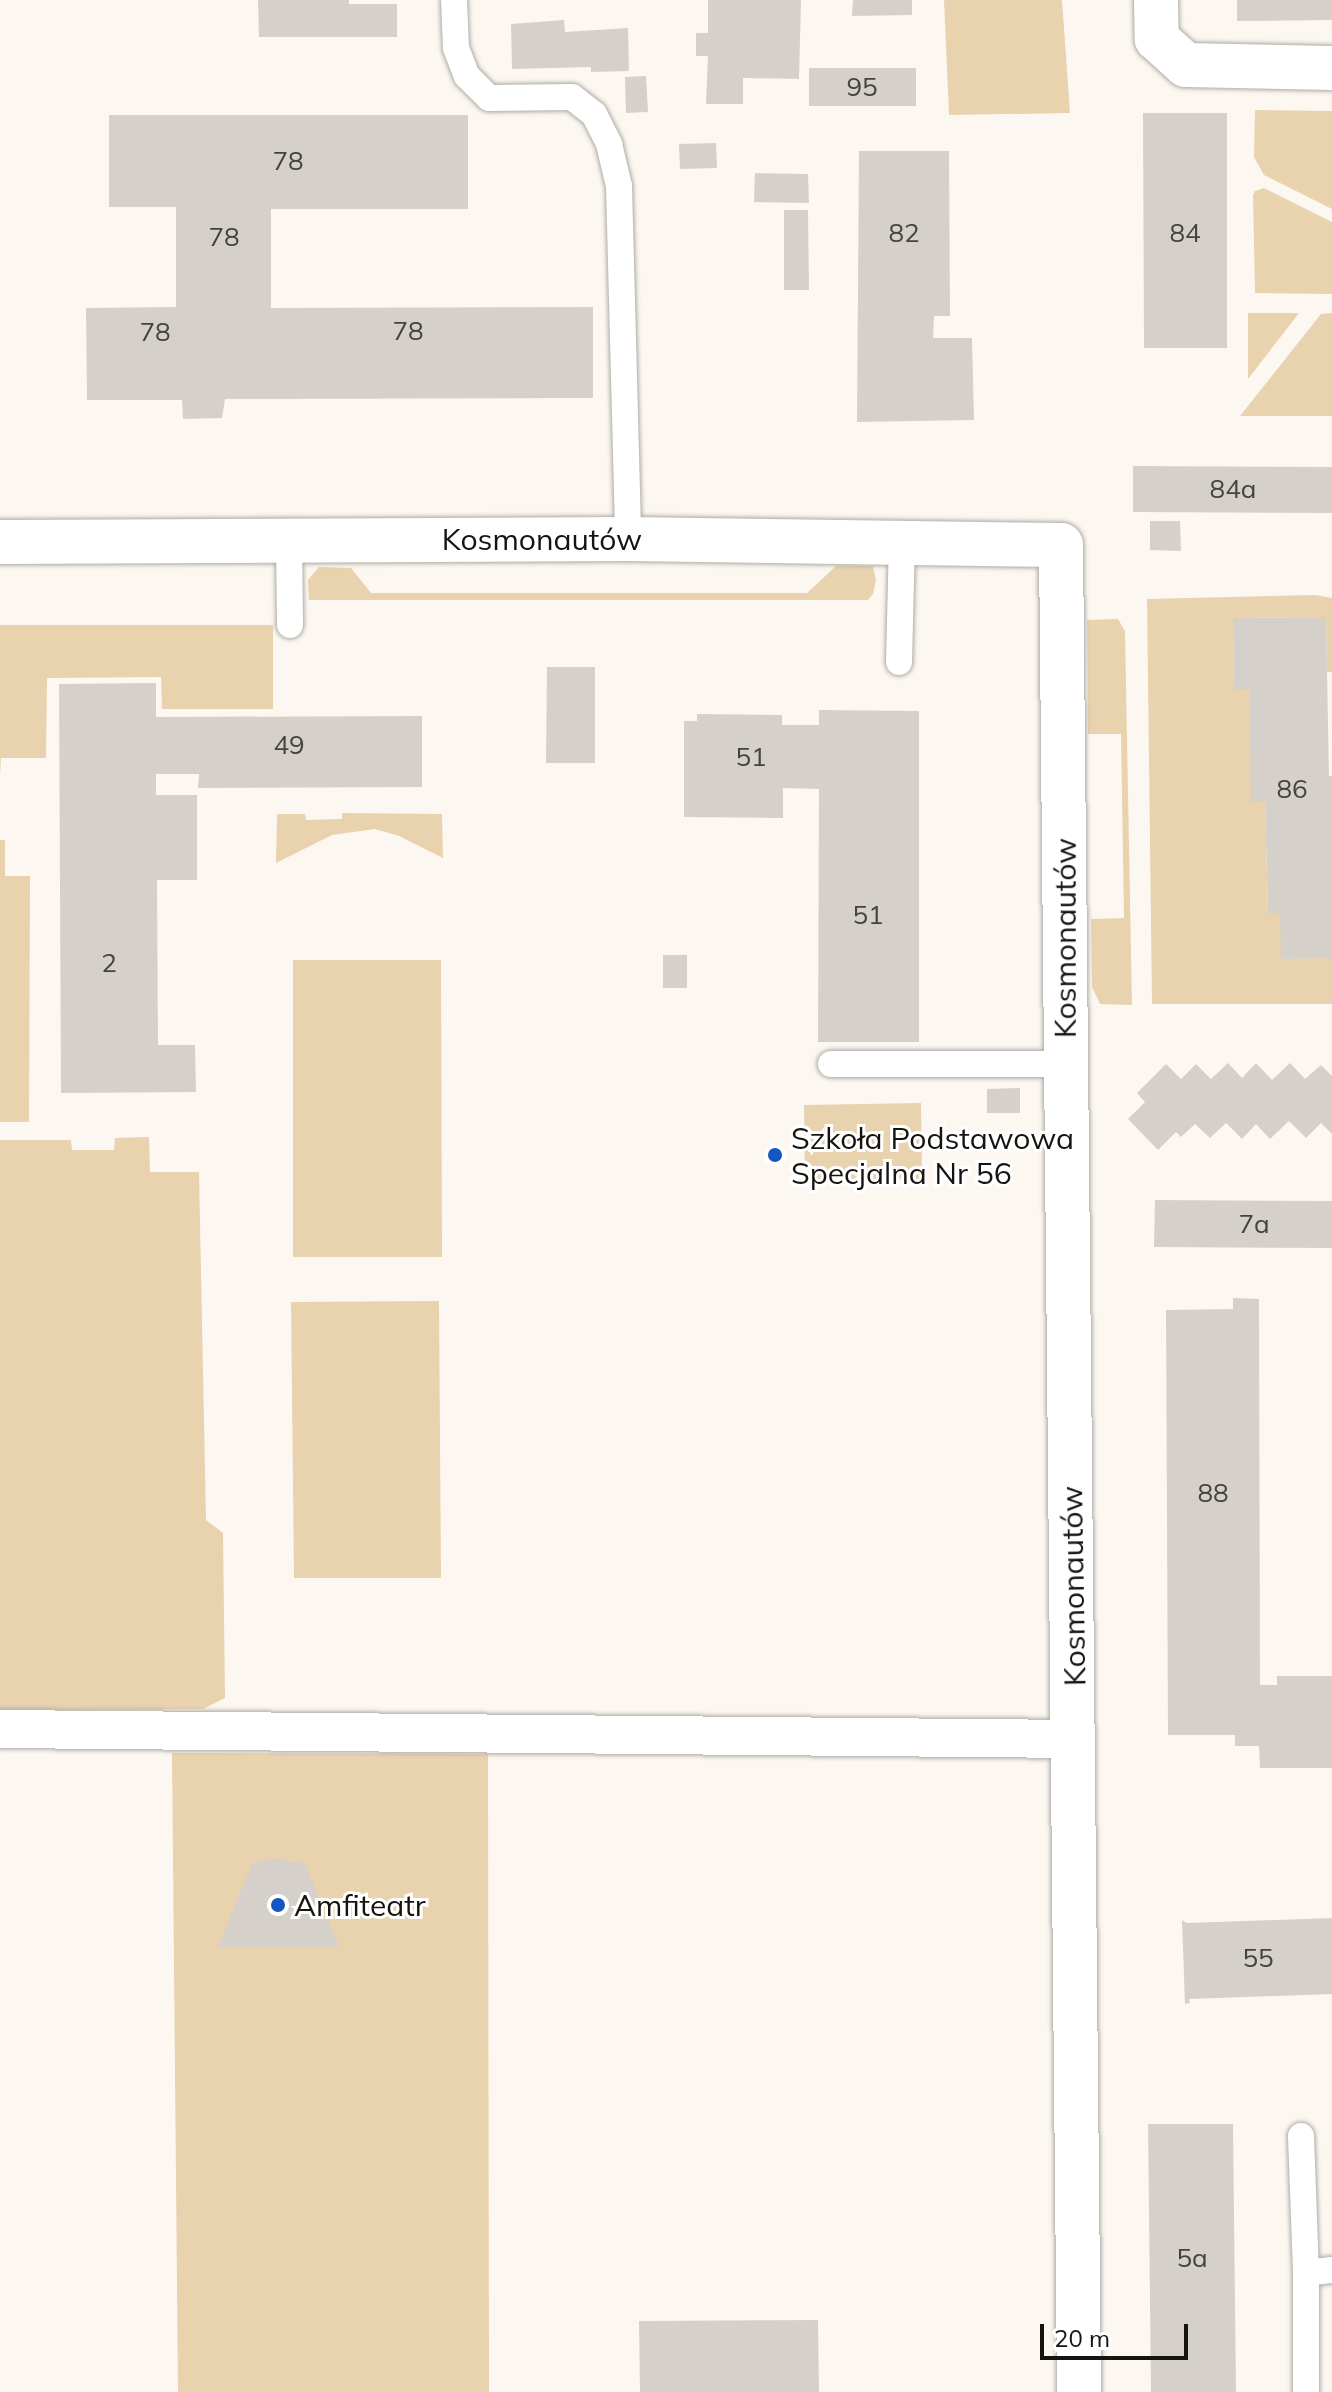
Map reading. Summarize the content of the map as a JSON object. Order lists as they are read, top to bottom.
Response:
{
  "streets": {
    "street": ["Kosmonautów"]
  },
  "places": ["Szkoła Podstawowa Specjalna Nr 56", "Amfiteatr"],
  "house_numbers": [
    "95",
    "78",
    "82",
    "84",
    "78",
    "78",
    "78",
    "84a",
    "49",
    "51",
    "86",
    "51",
    "2",
    "7a",
    "88",
    "55",
    "5a"
  ],
  "scale_bar": "20 m"
}
